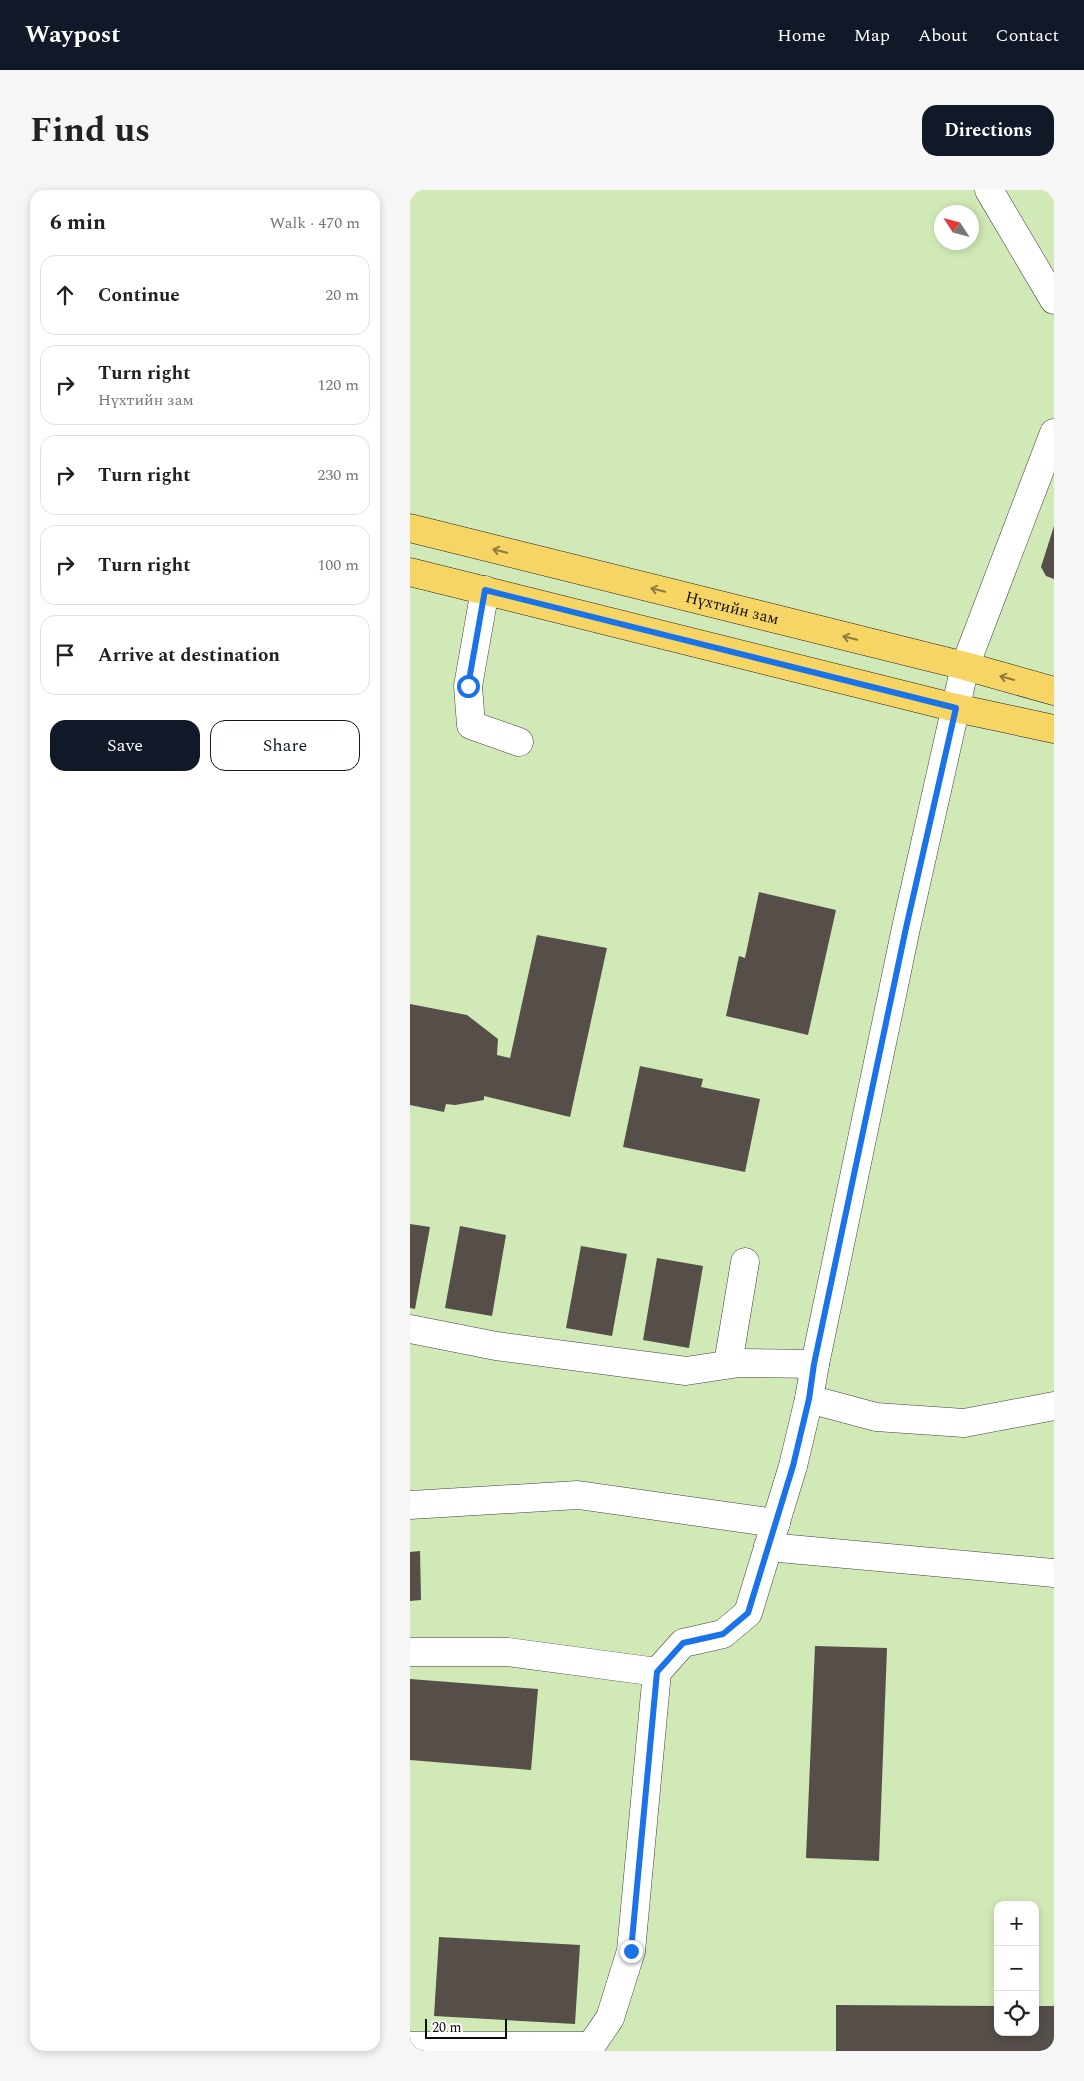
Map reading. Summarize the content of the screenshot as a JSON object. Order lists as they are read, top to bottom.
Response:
{
  "streets": {
    "main road": ["Нүхтийн зам"]
  },
  "scale_bar": "20 m",
  "north": "top left",
  "page": {
    "header": "Waypost",
    "nav": [
      "Home",
      "Map",
      "About",
      "Contact"
    ],
    "title": "Find us",
    "buttons": [
      "Directions",
      ["Save", "Share"]
    ],
    "heading": ["6 min", "Walk · 470 m"],
    "list": [
      ["Continue", "20 m"],
      ["Turn right", "Нүхтийн зам", "120 m"],
      ["Turn right", "230 m"],
      ["Turn right", "100 m"],
      "Arrive at destination"
    ],
    "map_buttons": ["+", "−"],
    "scale": "20 m"
  }
}
